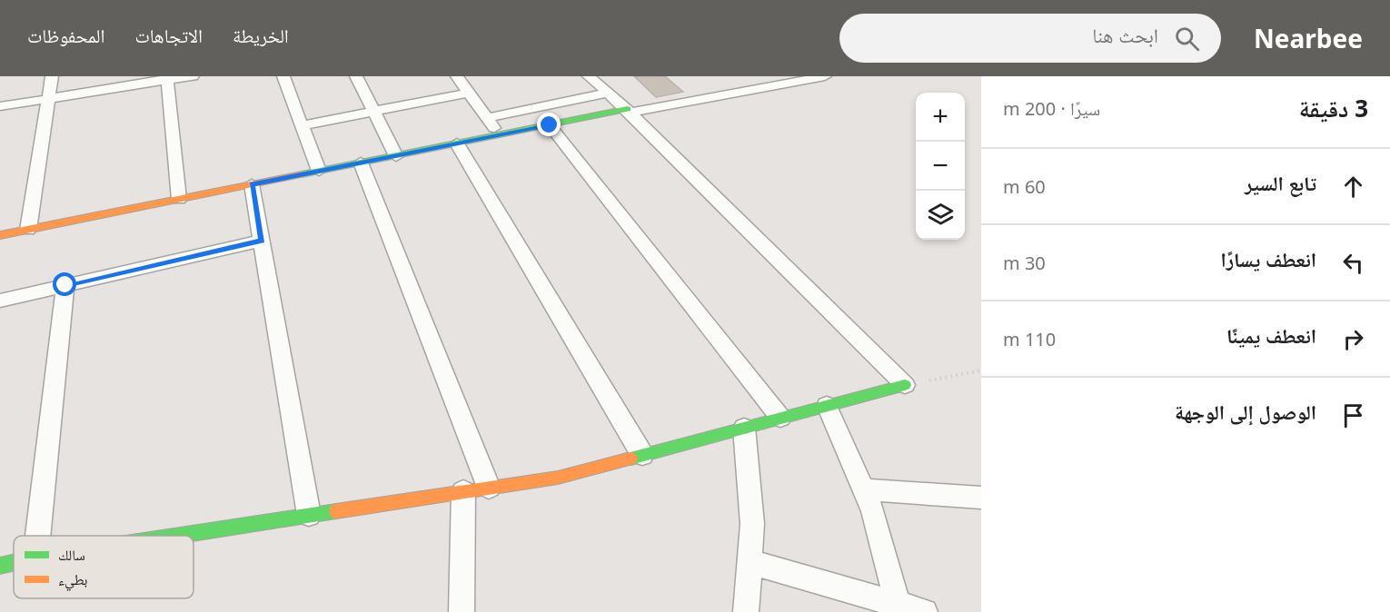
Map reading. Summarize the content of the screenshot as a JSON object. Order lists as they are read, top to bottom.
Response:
{
  "legend": ["سالك", "بطيء"],
  "page": {
    "header": "Nearbee",
    "search": "ابحث هنا",
    "nav": ["الخريطة", "الاتجاهات", "المحفوظات"],
    "heading": ["3 دقيقة", "سيرًا · 200 m"],
    "map_buttons": ["+", "−"],
    "list": [
      ["تابع السير", "60 m"],
      ["انعطف يسارًا", "30 m"],
      ["انعطف يمينًا", "110 m"],
      "الوصول إلى الوجهة"
    ]
  }
}
